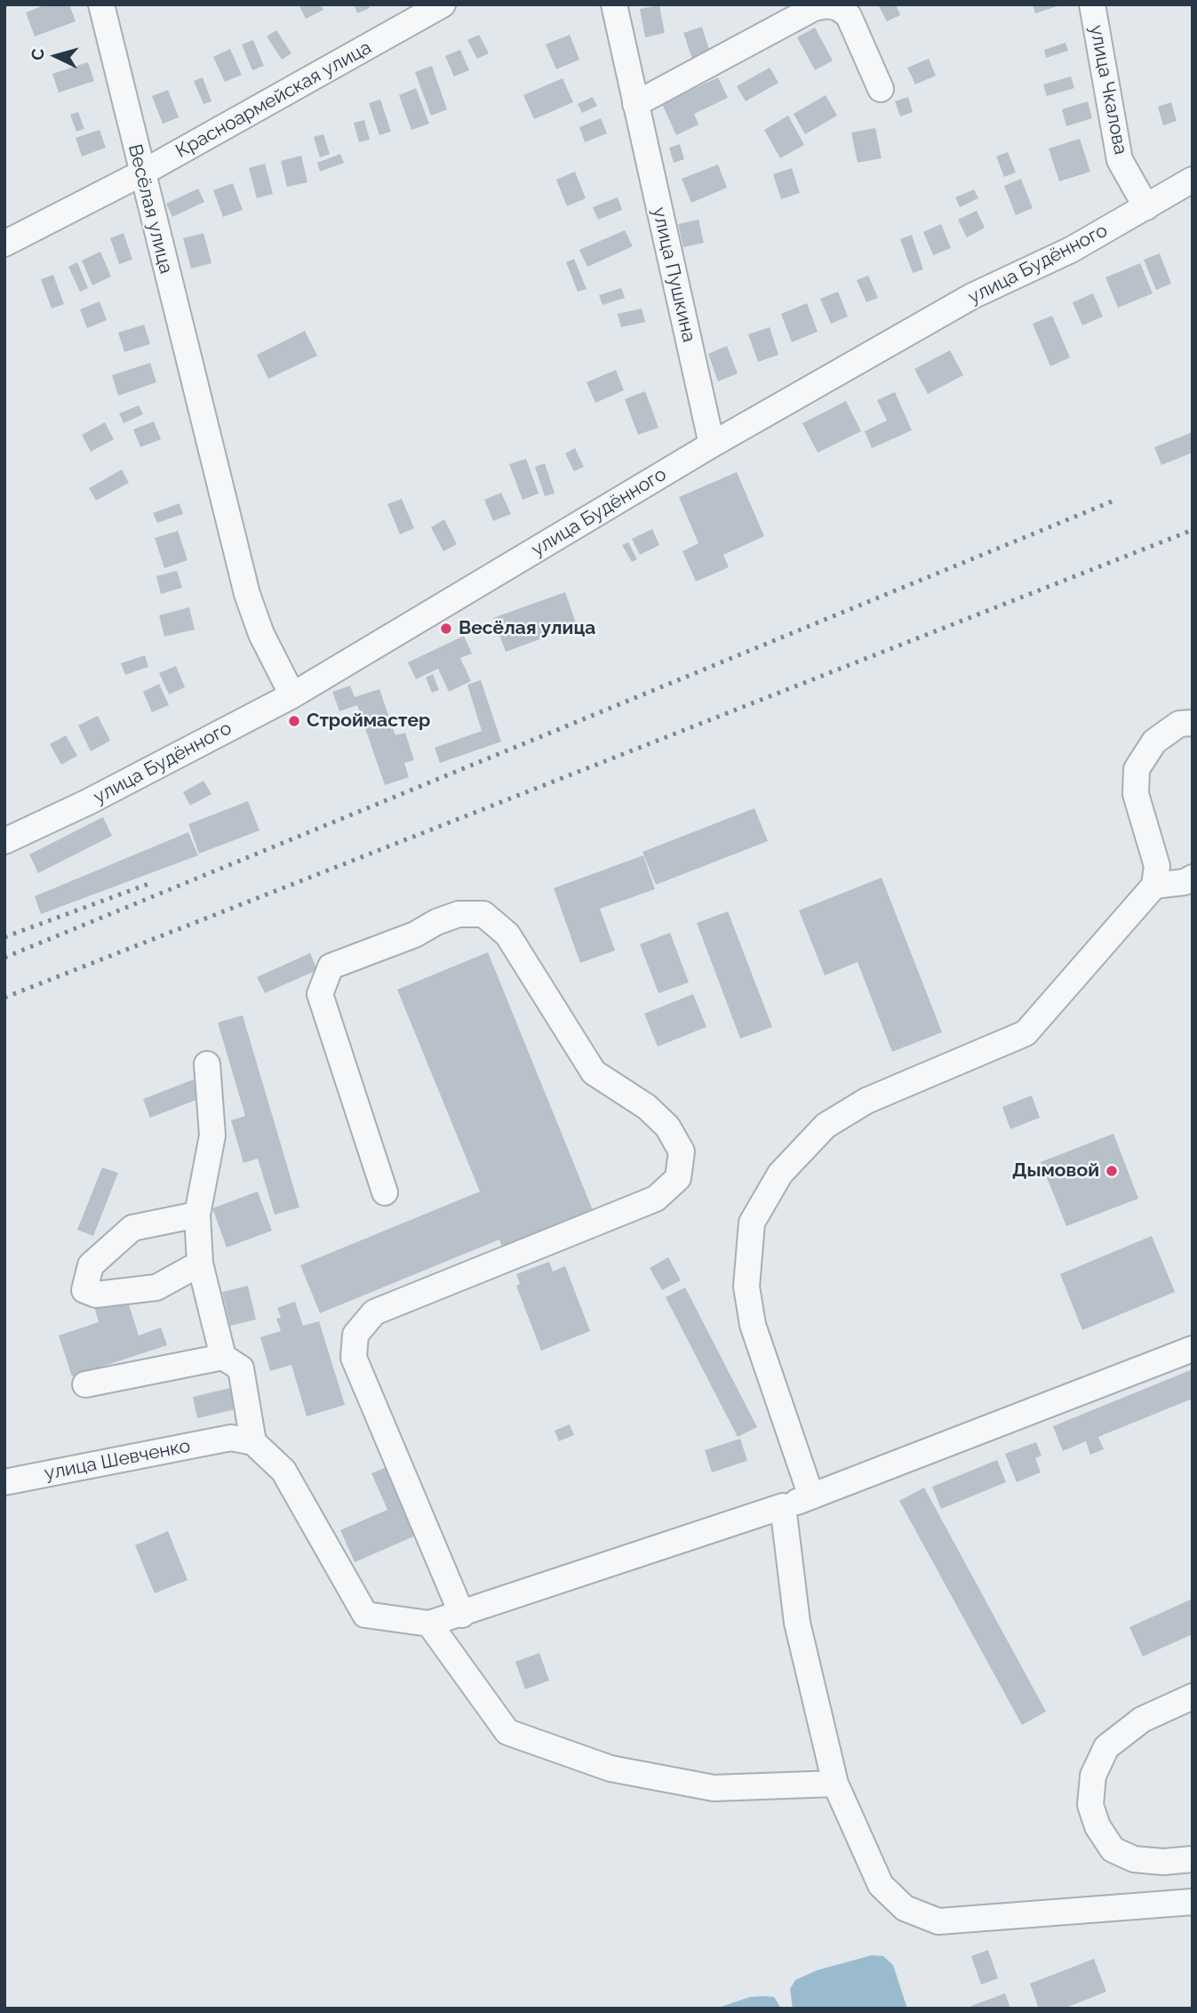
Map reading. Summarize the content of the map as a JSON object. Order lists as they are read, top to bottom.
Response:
{
  "streets": {
    "street": [
      "улица Чкалова",
      "Красноармейская улица",
      "Весёлая улица",
      "улица Будённого",
      "улица Пушкина",
      "улица Шевченко"
    ]
  },
  "crossings": [
    ["улица Чкалова", "улица Будённого"],
    ["Красноармейская улица", "Весёлая улица"],
    ["Весёлая улица", "улица Будённого"],
    ["улица Будённого", "улица Пушкина"]
  ],
  "places": ["Весёлая улица", "Строймастер", "Дымовой"],
  "north": "left"
}
